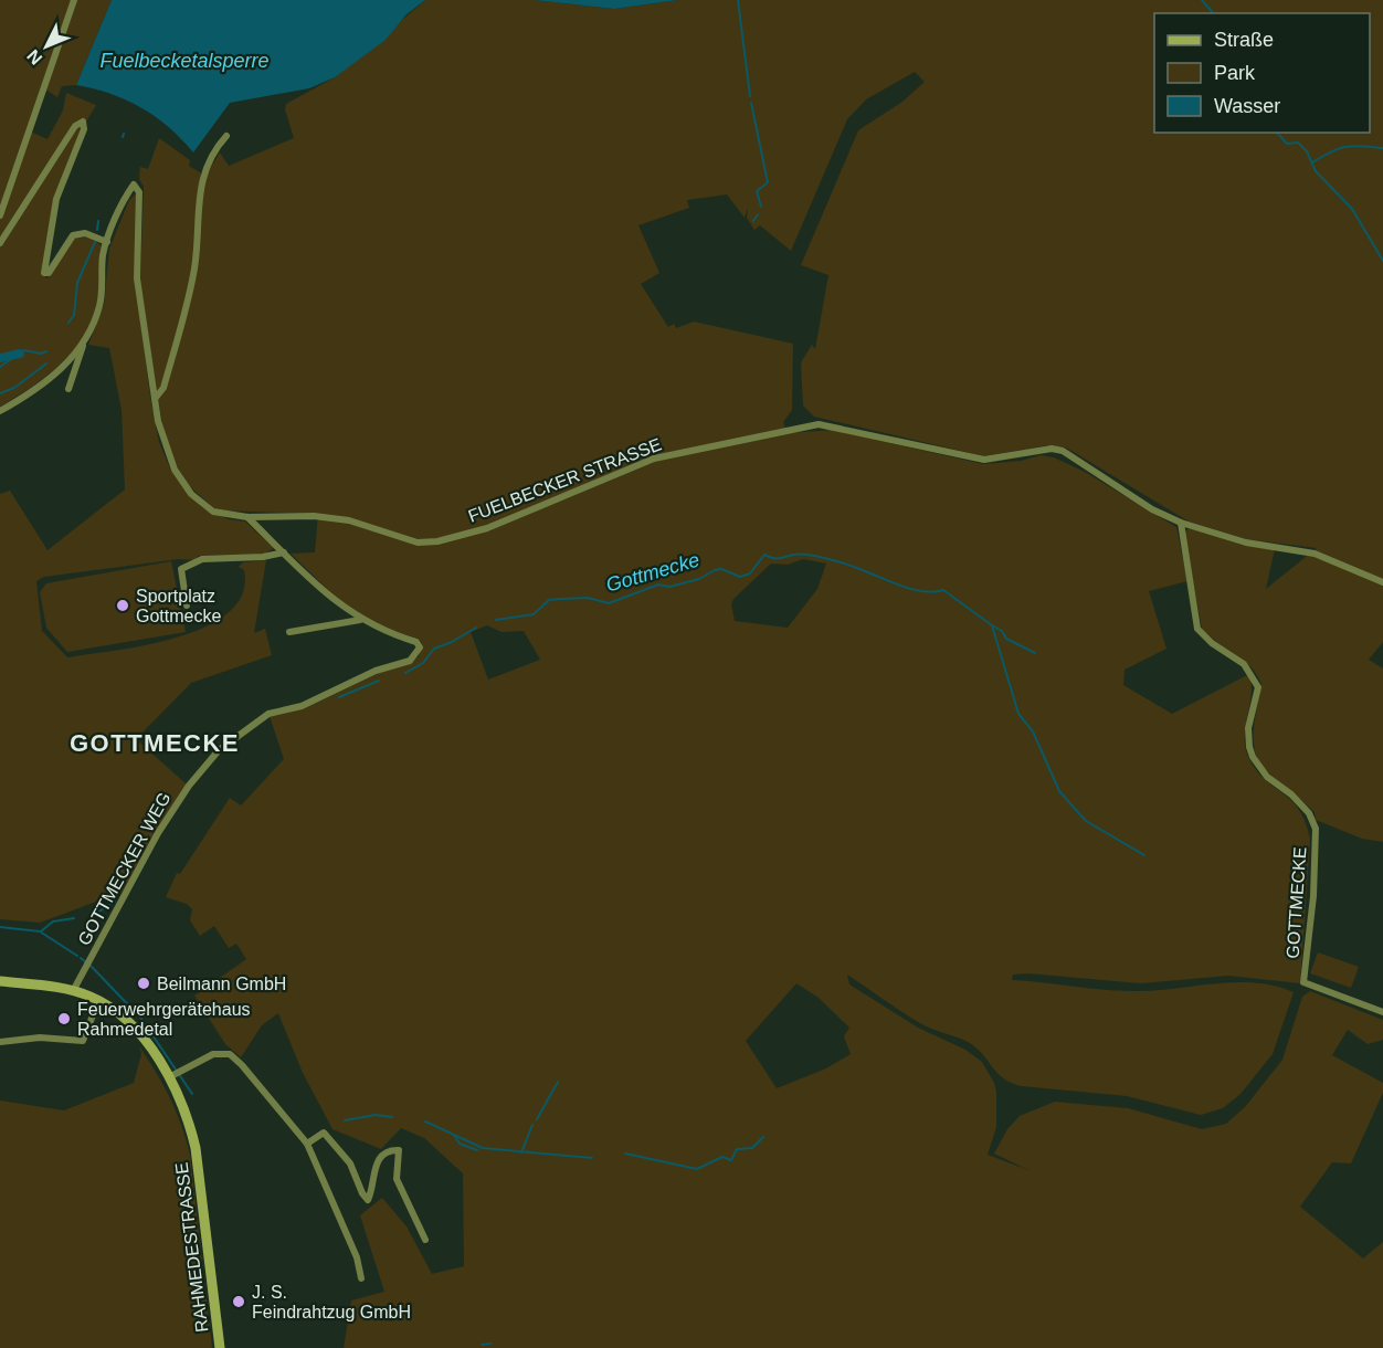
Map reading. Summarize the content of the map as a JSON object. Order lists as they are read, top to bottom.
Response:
{
  "streets": {
    "main road": ["RAHMEDESTRASSE"],
    "street": ["FUELBECKER STRASSE", "GOTTMECKER WEG", "GOTTMECKE"]
  },
  "crossings": [
    ["FUELBECKER STRASSE", "GOTTMECKER WEG"],
    ["FUELBECKER STRASSE", "GOTTMECKE"],
    ["GOTTMECKER WEG", "RAHMEDESTRASSE"]
  ],
  "districts": ["GOTTMECKE"],
  "water": ["Fuelbecketalsperre", "Gottmecke"],
  "places": [
    "Sportplatz Gottmecke",
    "Beilmann GmbH",
    "Feuerwehrgerätehaus Rahmedetal",
    "J. S. Feindrahtzug GmbH"
  ],
  "legend": ["Straße", "Park", "Wasser"],
  "north": "bottom left"
}
